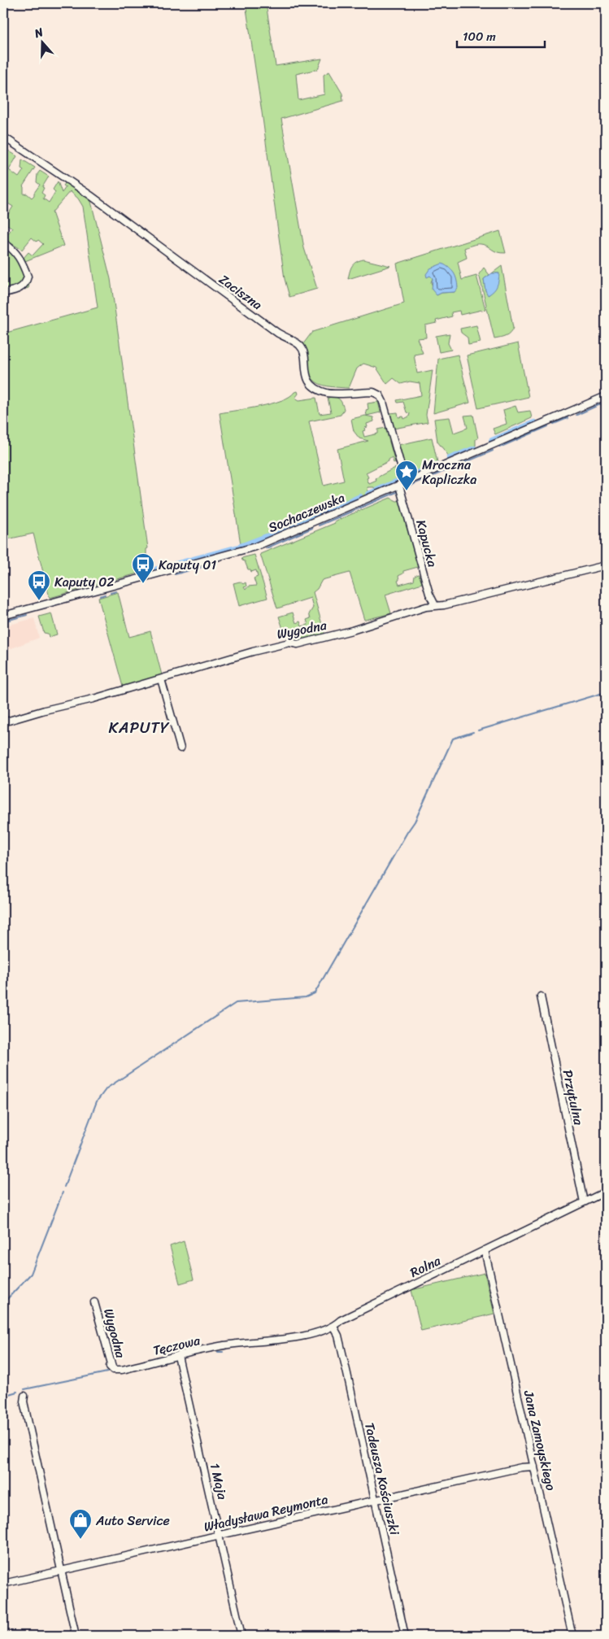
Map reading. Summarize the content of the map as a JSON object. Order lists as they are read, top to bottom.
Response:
{
  "streets": {
    "street": [
      "Zaciszna",
      "Sochaczewska",
      "Kapucka",
      "Wygodna",
      "Przytulna",
      "Rolna",
      "Tęczowa",
      "Jana Zamoyskiego",
      "Tadeusza Kościuszki",
      "1 Maja",
      "Władysława Reymonta"
    ]
  },
  "crossings": [
    ["Zaciszna", "Sochaczewska"],
    ["Zaciszna", "Kapucka"],
    ["Sochaczewska", "Kapucka"],
    ["Kapucka", "Wygodna"],
    ["Wygodna", "Tęczowa"],
    ["Przytulna", "Rolna"],
    ["Rolna", "Tęczowa"],
    ["Rolna", "Jana Zamoyskiego"],
    ["Rolna", "Tadeusza Kościuszki"],
    ["Tęczowa", "1 Maja"],
    ["Jana Zamoyskiego", "Władysława Reymonta"],
    ["Tadeusza Kościuszki", "Władysława Reymonta"],
    ["1 Maja", "Władysława Reymonta"]
  ],
  "districts": ["KAPUTY"],
  "places": {
    "place": ["Mroczna Kapliczka"],
    "bus stop": ["Kaputy 01", "Kaputy 02"],
    "shop": ["Auto Service"]
  },
  "scale_bar": "100 m",
  "north": "top"
}
